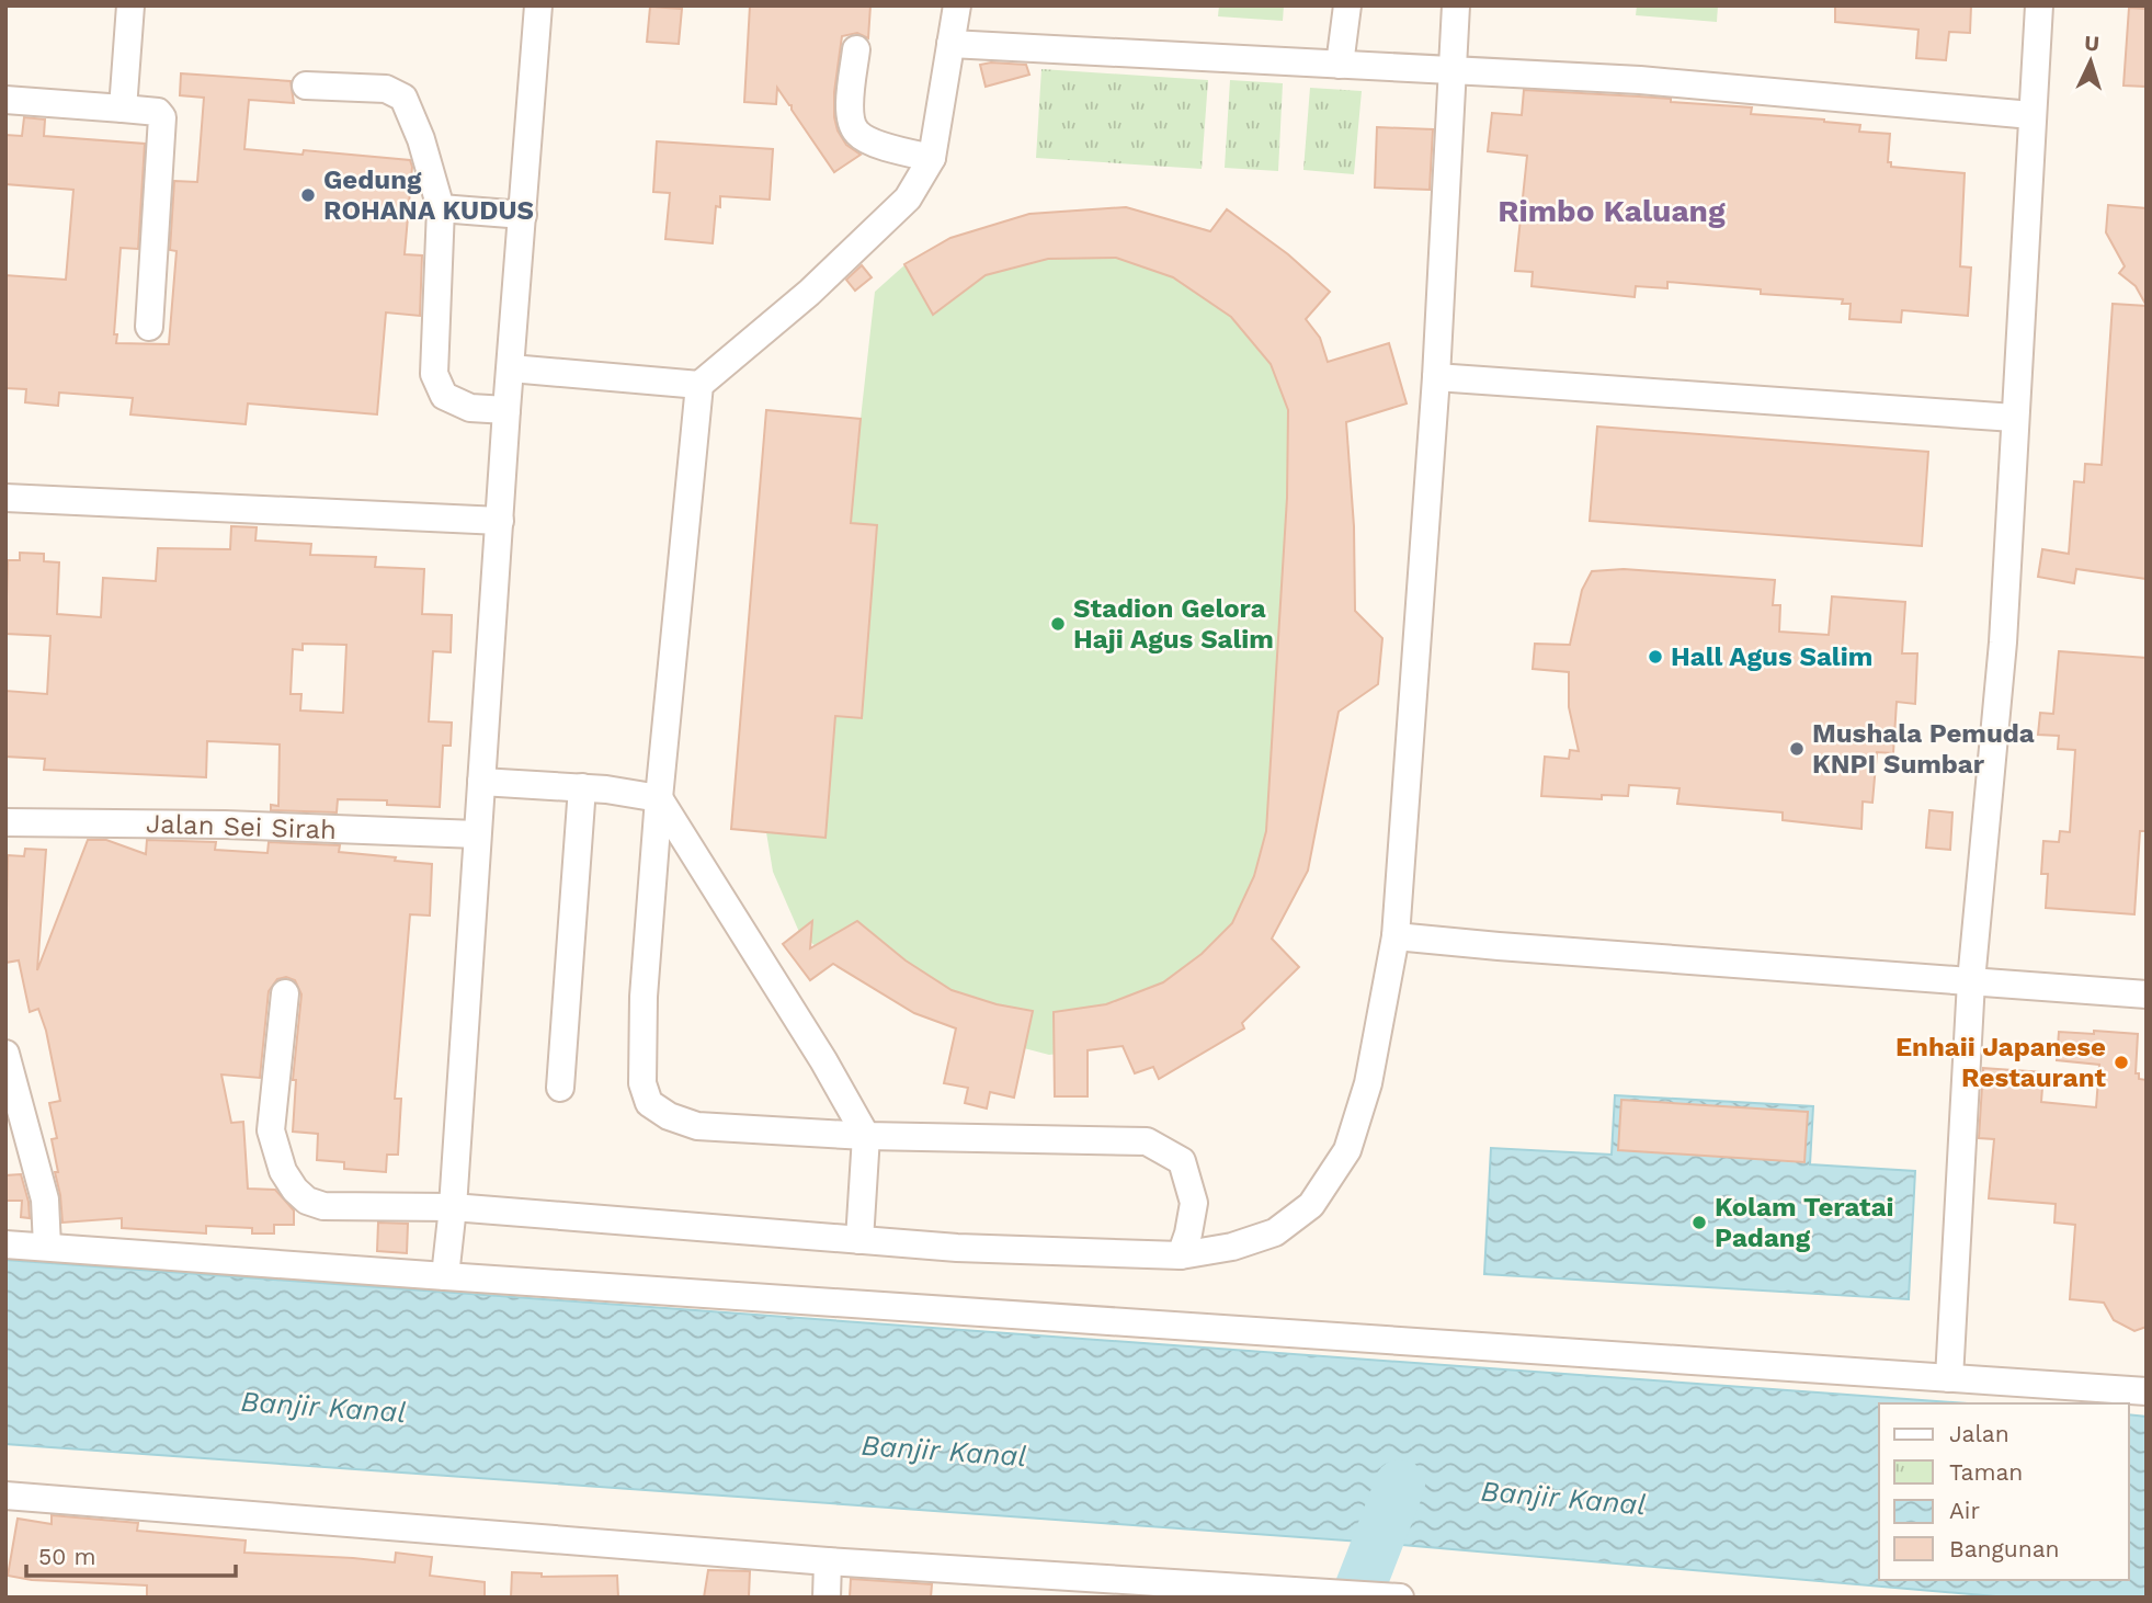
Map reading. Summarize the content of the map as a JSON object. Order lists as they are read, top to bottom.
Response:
{
  "streets": {
    "street": ["Jalan Sei Sirah"]
  },
  "districts": ["Rimbo Kaluang"],
  "water": ["Banjir Kanal"],
  "places": [
    "Gedung ROHANA KUDUS",
    "Stadion Gelora Haji Agus Salim",
    "Hall Agus Salim",
    "Mushala Pemuda KNPI Sumbar",
    "Enhaii Japanese Restaurant",
    "Kolam Teratai Padang"
  ],
  "legend": [
    "Jalan",
    "Taman",
    "Air",
    "Bangunan"
  ],
  "scale_bar": "50 m",
  "north": "top"
}
